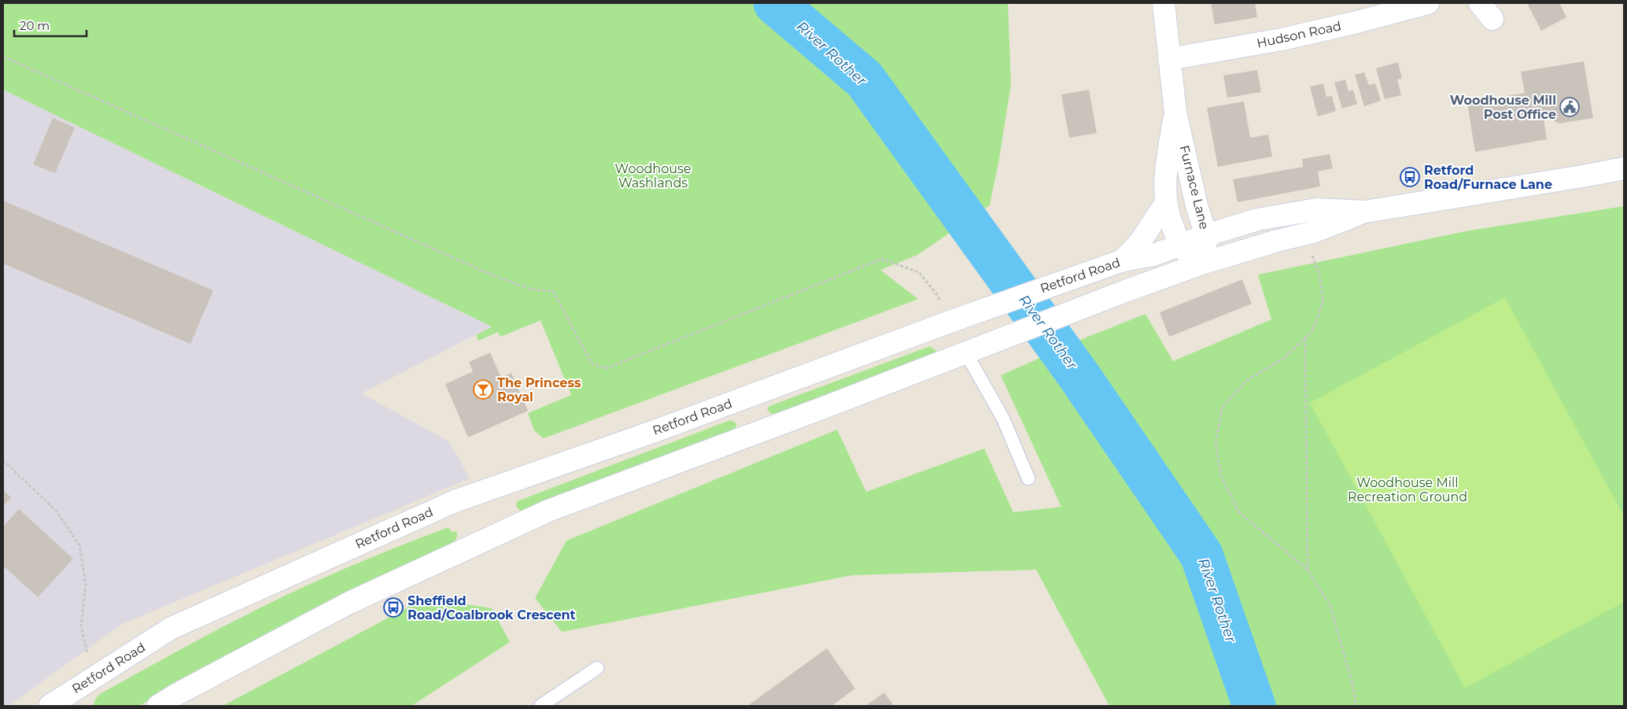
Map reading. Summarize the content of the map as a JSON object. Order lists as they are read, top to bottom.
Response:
{
  "streets": {
    "main road": ["Hudson Road", "Furnace Lane", "Retford Road"]
  },
  "crossings": [
    ["Hudson Road", "Furnace Lane"],
    ["Furnace Lane", "Retford Road"]
  ],
  "water": ["River Rother"],
  "parks": ["Woodhouse Washlands", "Woodhouse Mill Recreation Ground"],
  "places": {
    "public building": ["Woodhouse Mill Post Office"],
    "bus stop": ["Retford Road/Furnace Lane", "Sheffield Road/Coalbrook Crescent"],
    "bar": ["The Princess Royal"]
  },
  "scale_bar": "20 m"
}
